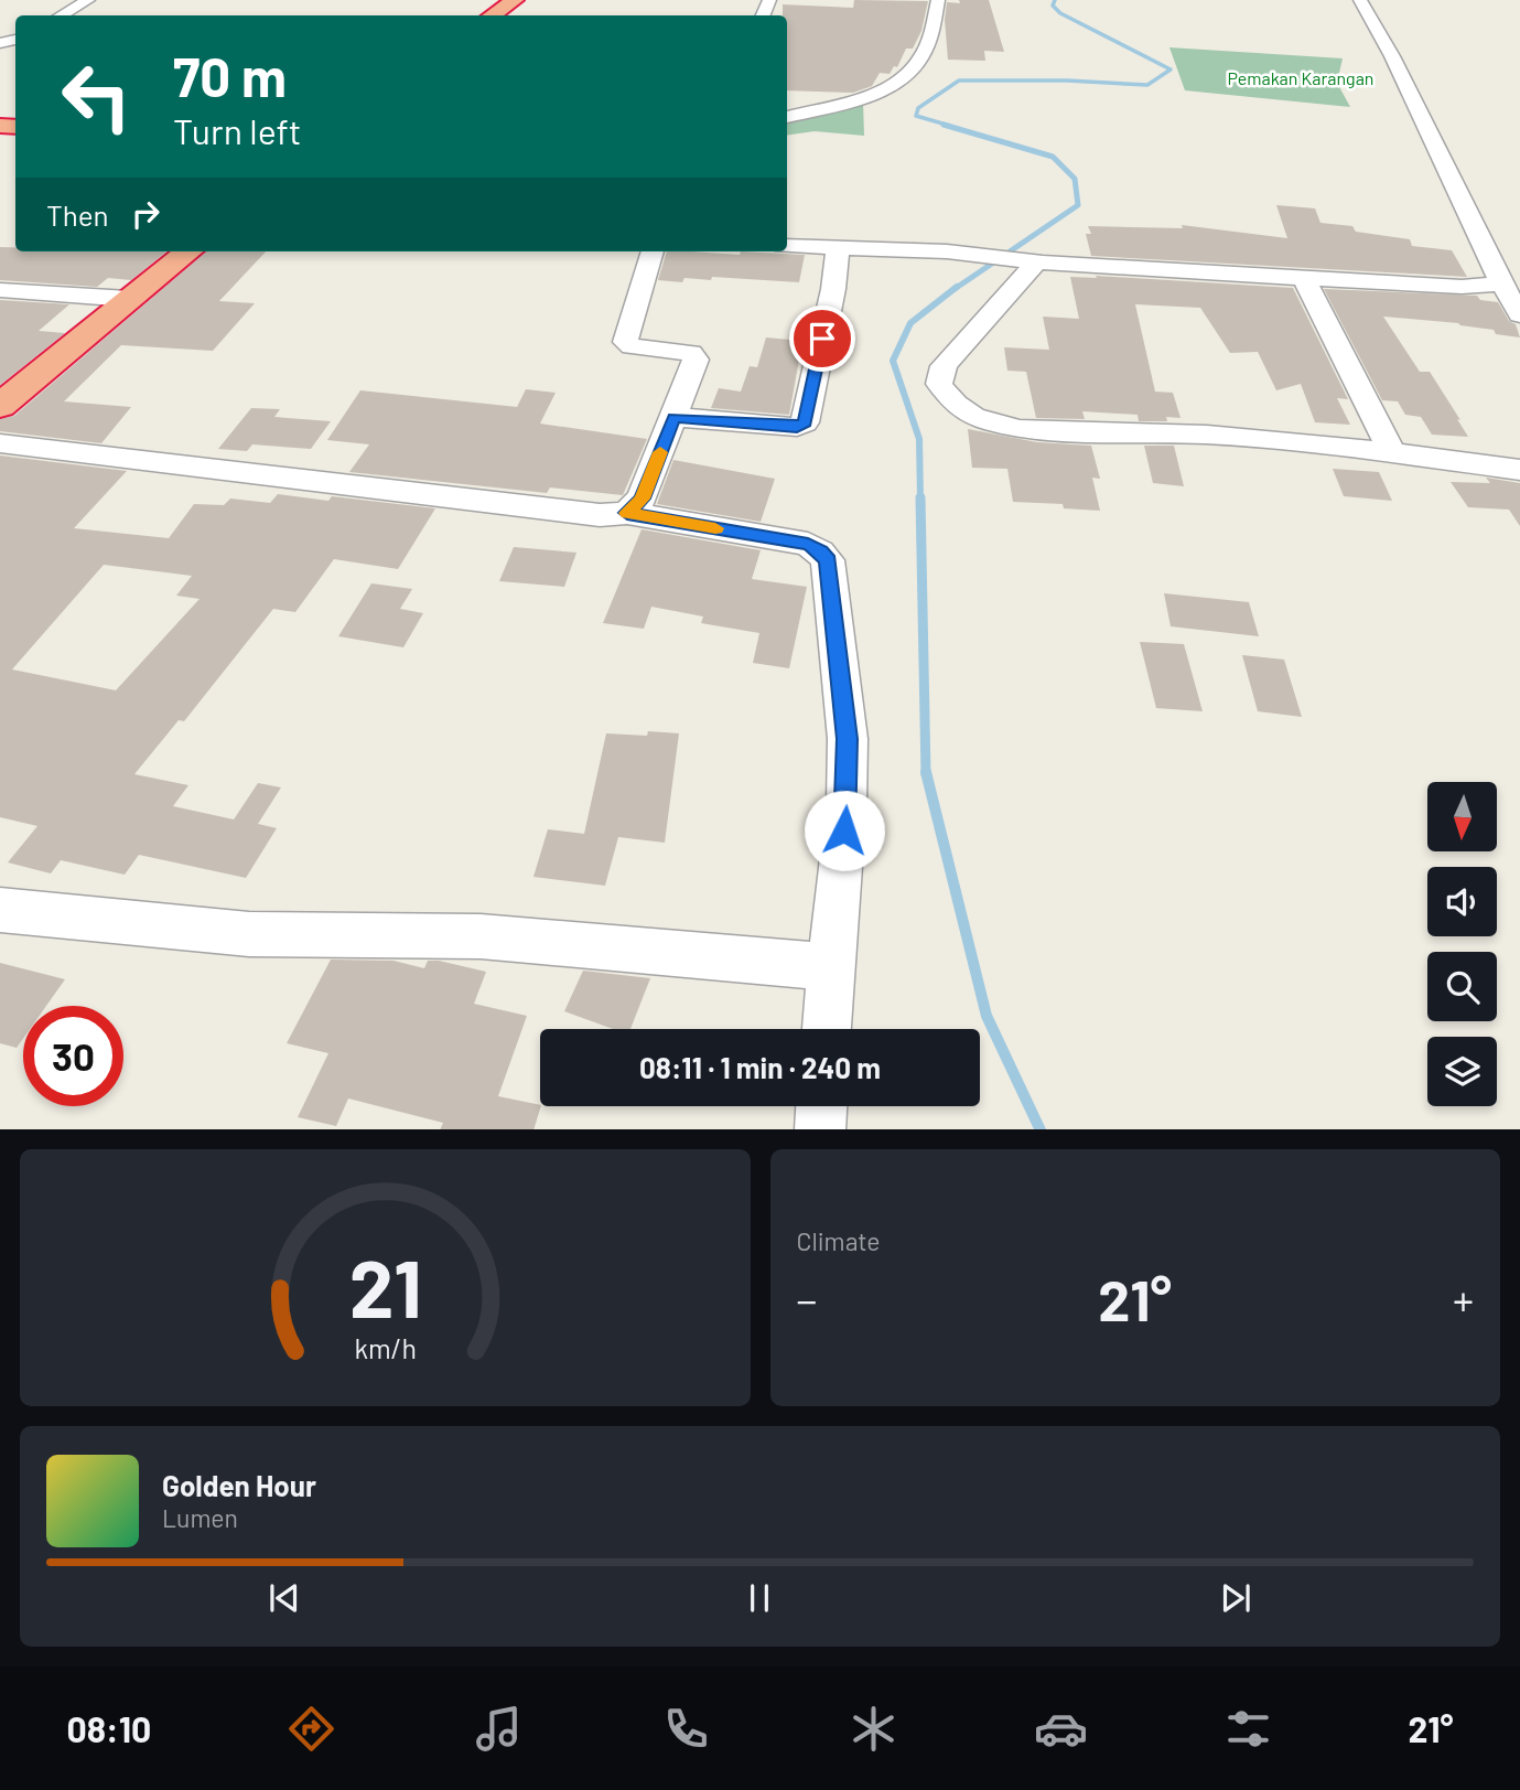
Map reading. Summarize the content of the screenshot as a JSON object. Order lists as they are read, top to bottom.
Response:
{
  "parks": ["Pemakan Karangan"],
  "north": "bottom",
  "page": {
    "turn": ["70 m", "Turn left"],
    "then": "Then",
    "limit": "30",
    "trip": "08:11 · 1 min · 240 m",
    "tile": "Climate",
    "heat": ["−", "21°", "+"],
    "song": ["Golden Hour", "Lumen"],
    "tabs": ["08:10", "21°"],
    "gauge": ["21", "km/h"]
  }
}
